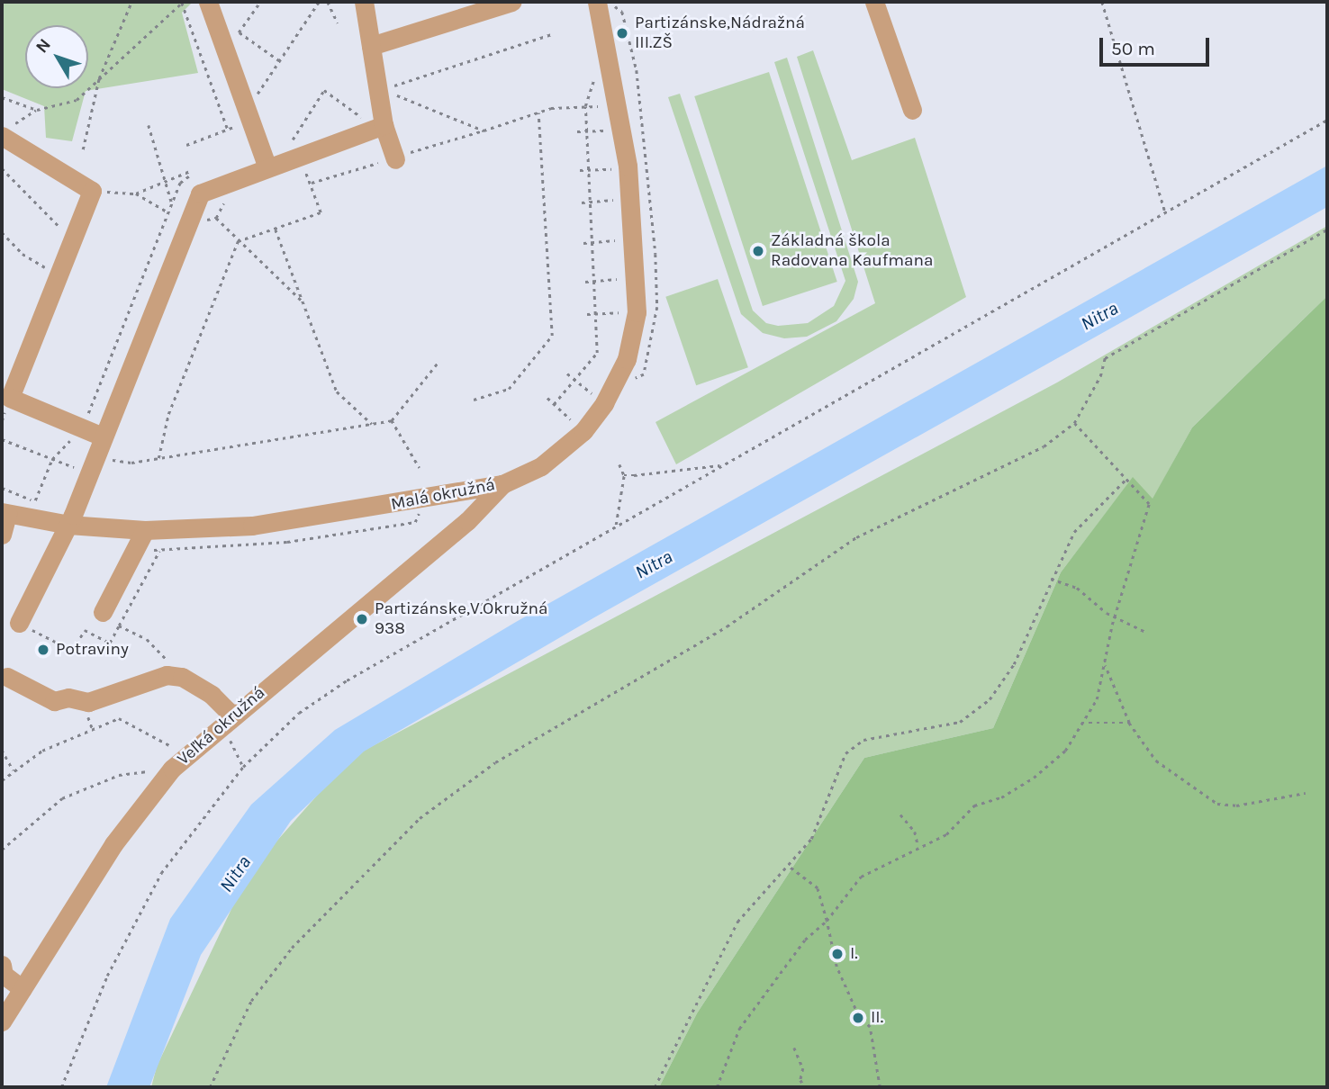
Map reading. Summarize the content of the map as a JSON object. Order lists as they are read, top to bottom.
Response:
{
  "streets": {
    "street": ["Malá okružná", "Veľká okružná"]
  },
  "crossings": [
    ["Malá okružná", "Veľká okružná"]
  ],
  "water": ["Nitra"],
  "places": [
    "Partizánske,Nádražná III.ZŠ",
    "Základná škola Radovana Kaufmana",
    "Partizánske,V.Okružná 938",
    "Potraviny",
    "I.",
    "II."
  ],
  "scale_bar": "50 m",
  "north": "top left"
}
